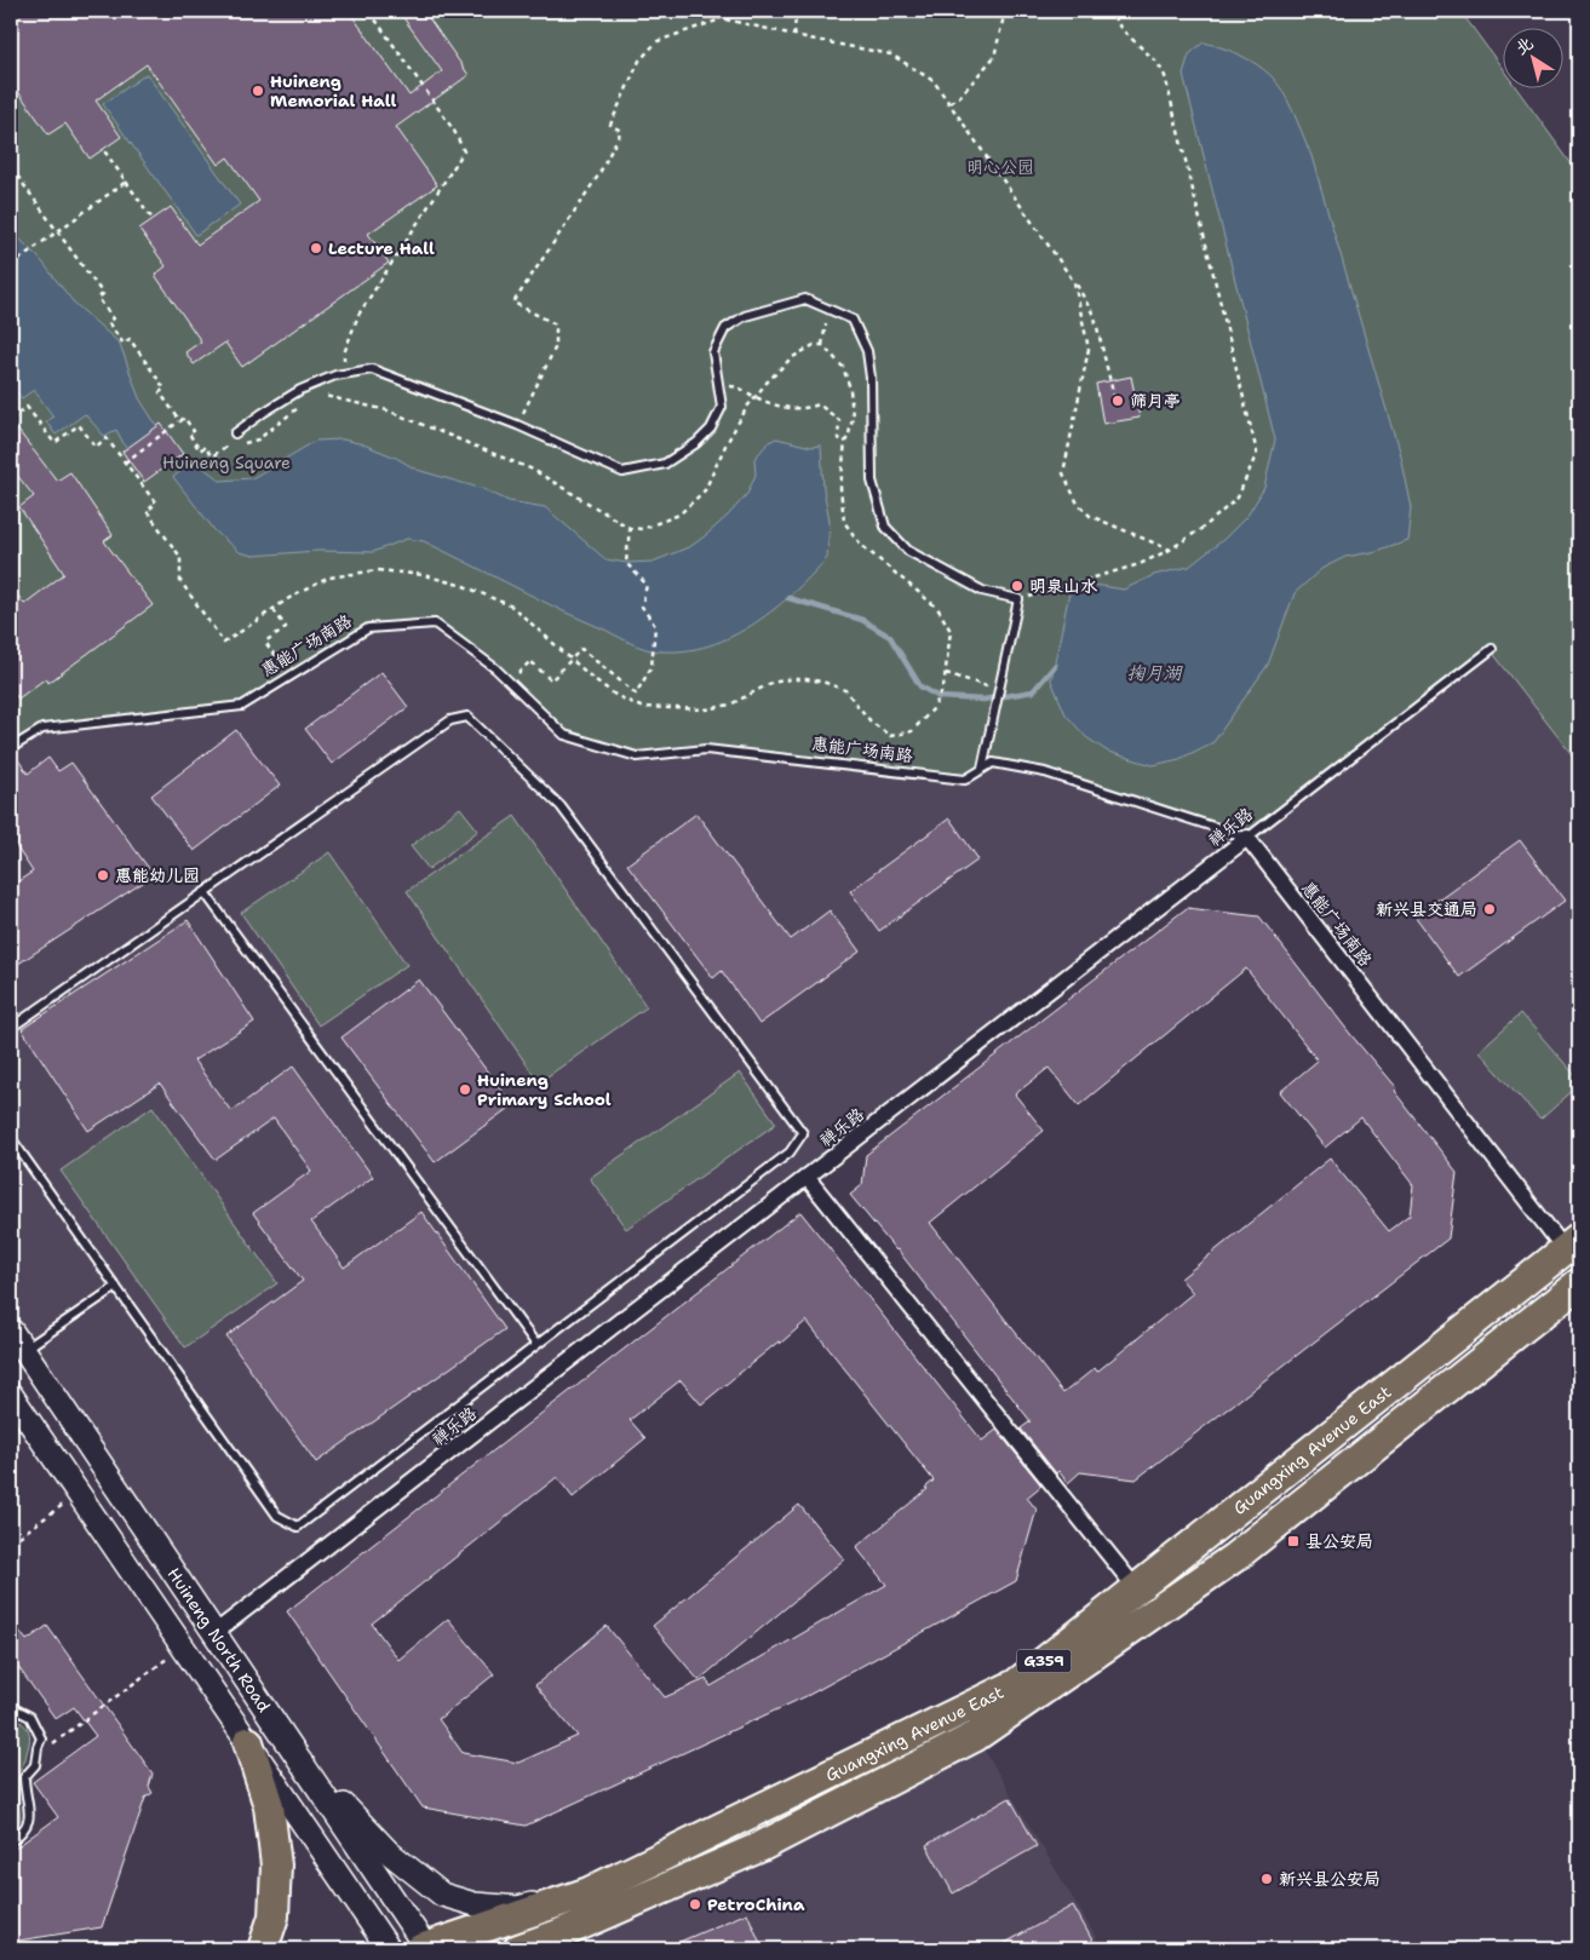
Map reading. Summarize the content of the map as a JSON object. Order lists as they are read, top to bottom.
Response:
{
  "streets": {
    "highway": ["Guangxing Avenue East", "G359"],
    "street": ["惠能广场南路", "禅乐路", "Huineng North Road"]
  },
  "crossings": [
    ["惠能广场南路", "禅乐路"],
    ["惠能广场南路", "Guangxing Avenue East"],
    ["禅乐路", "Huineng North Road"],
    ["Guangxing Avenue East", "Huineng North Road"]
  ],
  "water": ["掬月湖"],
  "parks": ["明心公园", "Huineng Square"],
  "places": {
    "other": [
      "Huineng Memorial Hall",
      "Lecture Hall",
      "筛月亭",
      "明泉山水",
      "惠能幼儿园",
      "新兴县交通局",
      "Huineng Primary School",
      "新兴县公安局",
      "PetroChina"
    ],
    "transit": ["县公安局"]
  },
  "north": "top left"
}
